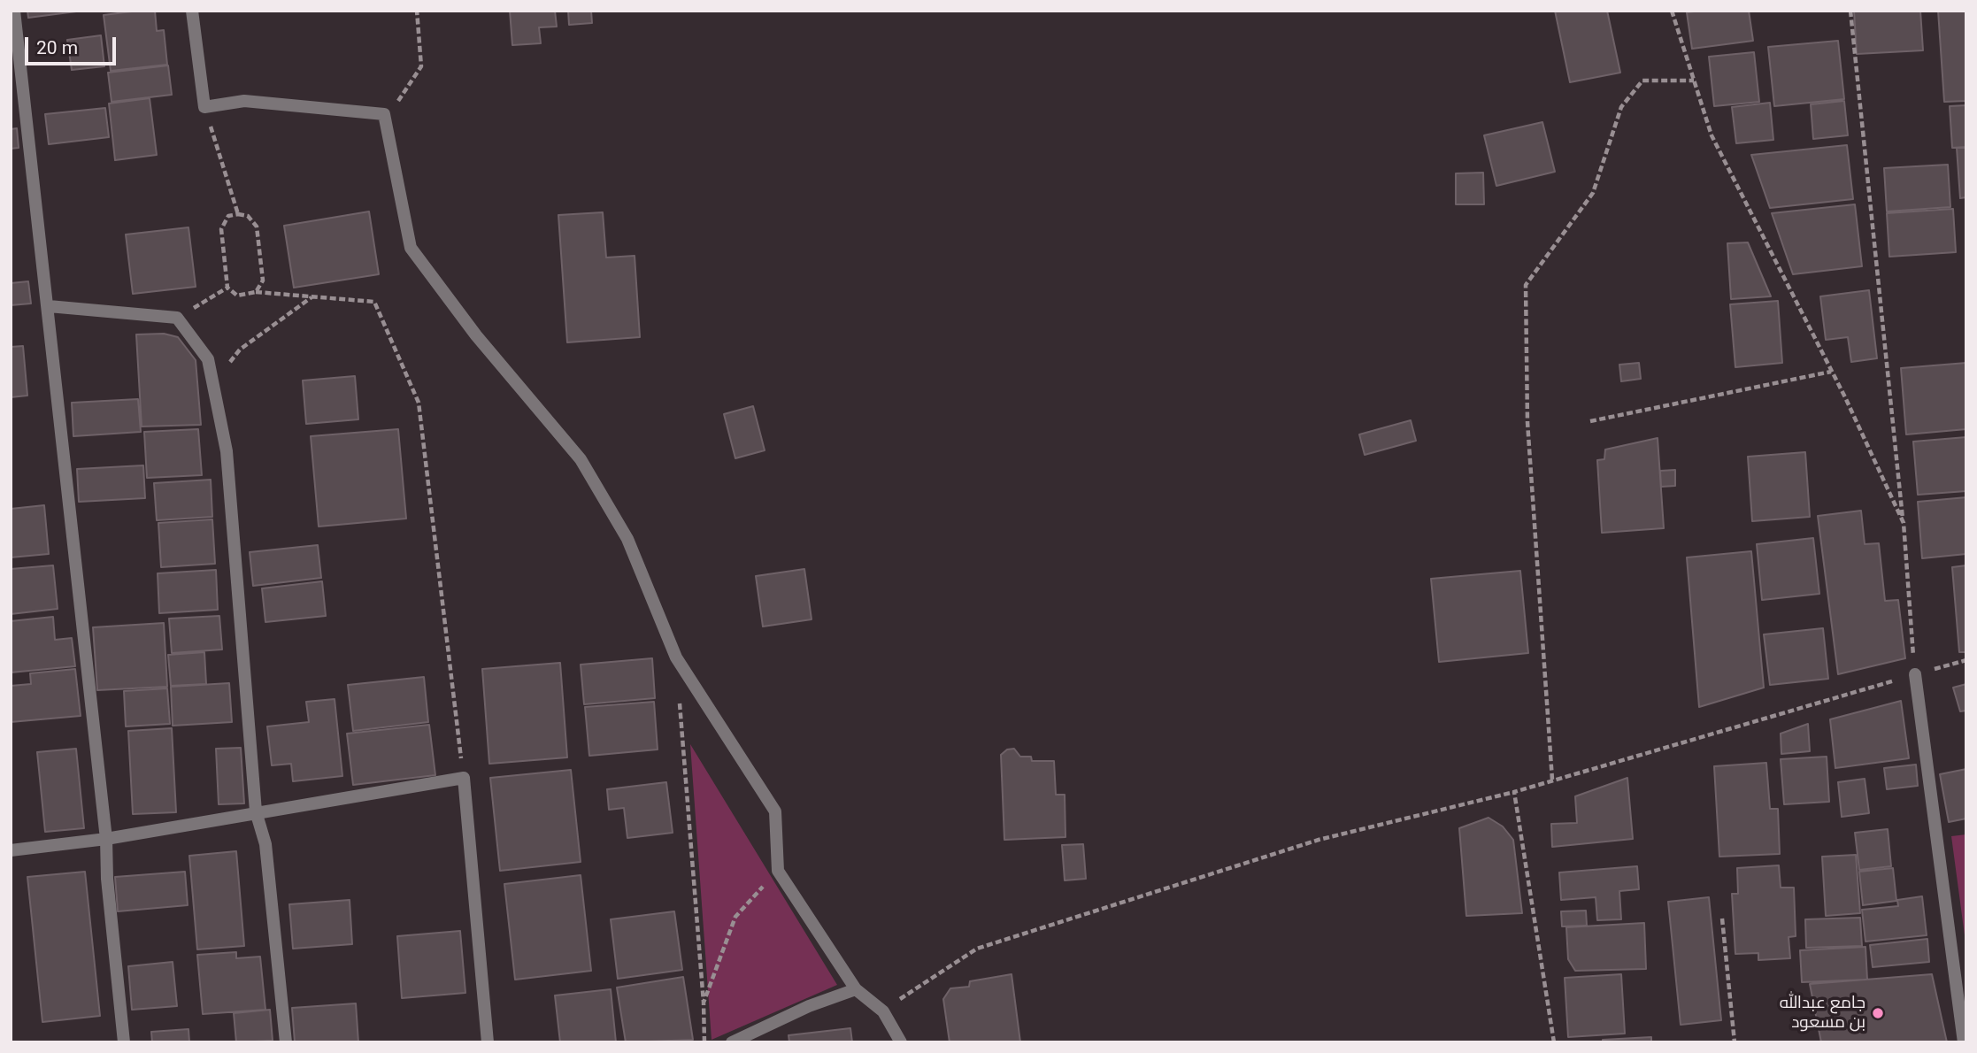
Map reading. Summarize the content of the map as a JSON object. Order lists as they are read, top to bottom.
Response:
{
  "places": ["جامع عبدالله بن مسعود"],
  "scale_bar": "20 m"
}
